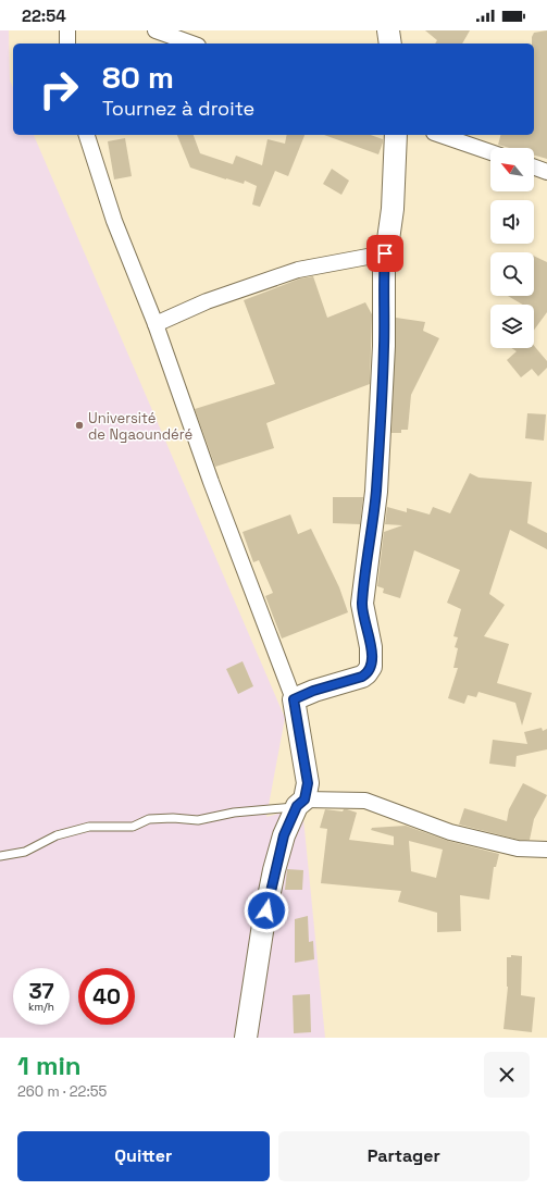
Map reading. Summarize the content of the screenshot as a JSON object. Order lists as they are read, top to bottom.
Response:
{
  "places": ["Université de Ngaoundéré"],
  "north": "top left",
  "page": {
    "status": "22:54",
    "turn": ["80 m", "Tournez à droite"],
    "speed": "37 km/h",
    "limit": "40",
    "heading": ["1 min", "260 m · 22:55"],
    "buttons": ["Quitter", "Partager"]
  }
}
